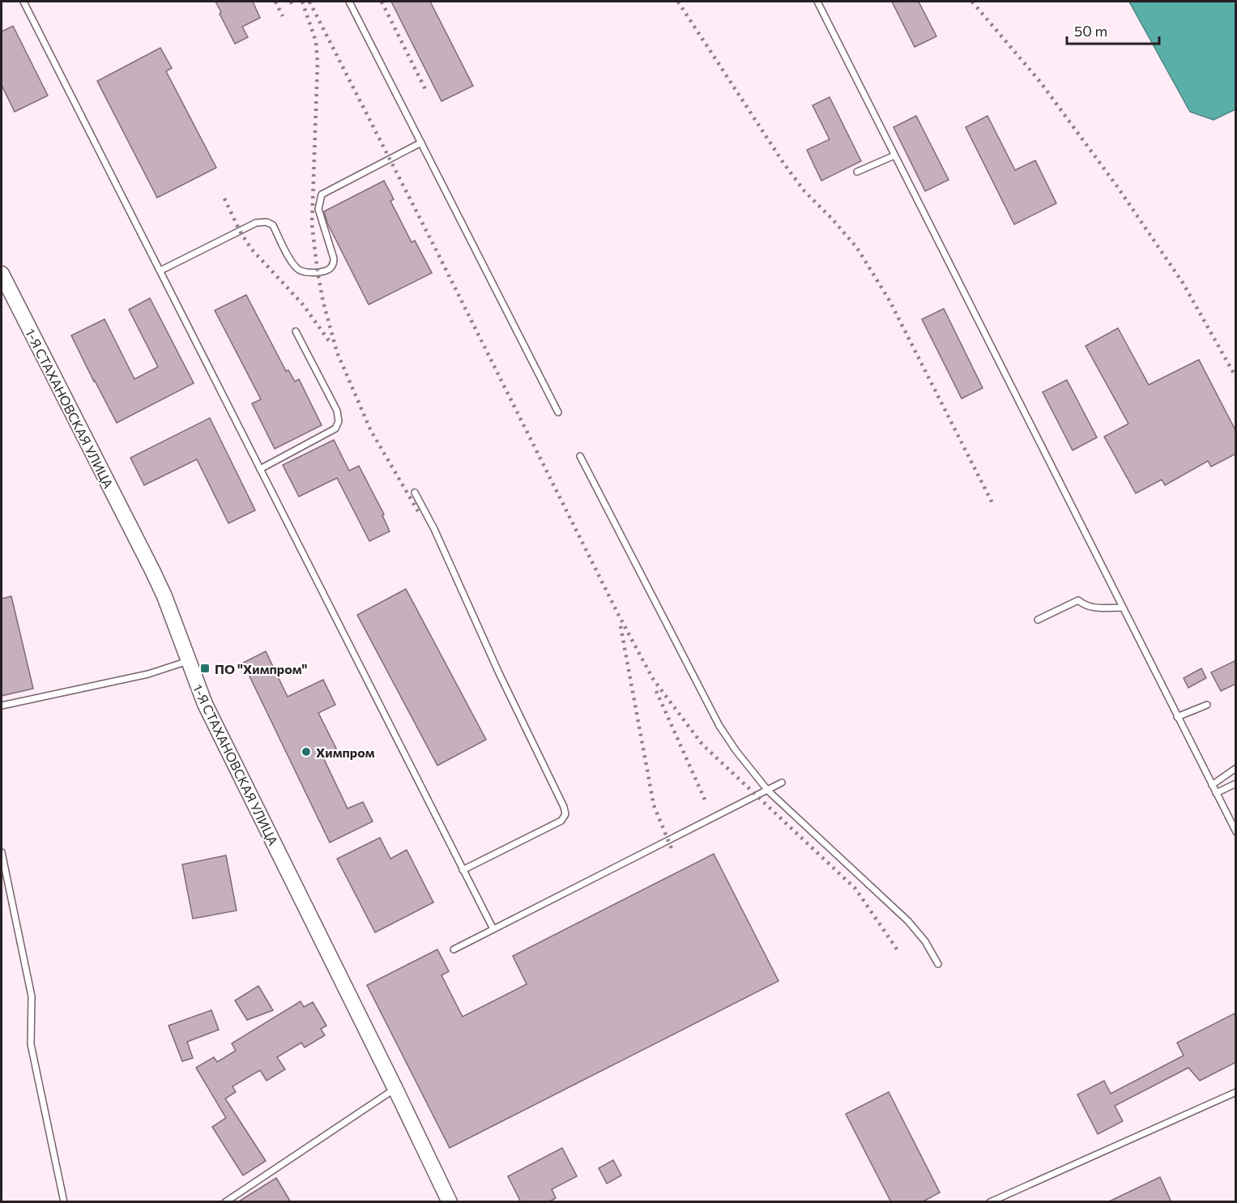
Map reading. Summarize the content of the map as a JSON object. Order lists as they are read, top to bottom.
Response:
{
  "streets": {
    "main road": ["1-Я СТАХАНОВСКАЯ УЛИЦА"]
  },
  "places": {
    "transit": ["ПО \"Химпром\""],
    "other": ["Химпром"]
  },
  "scale_bar": "50 m"
}
